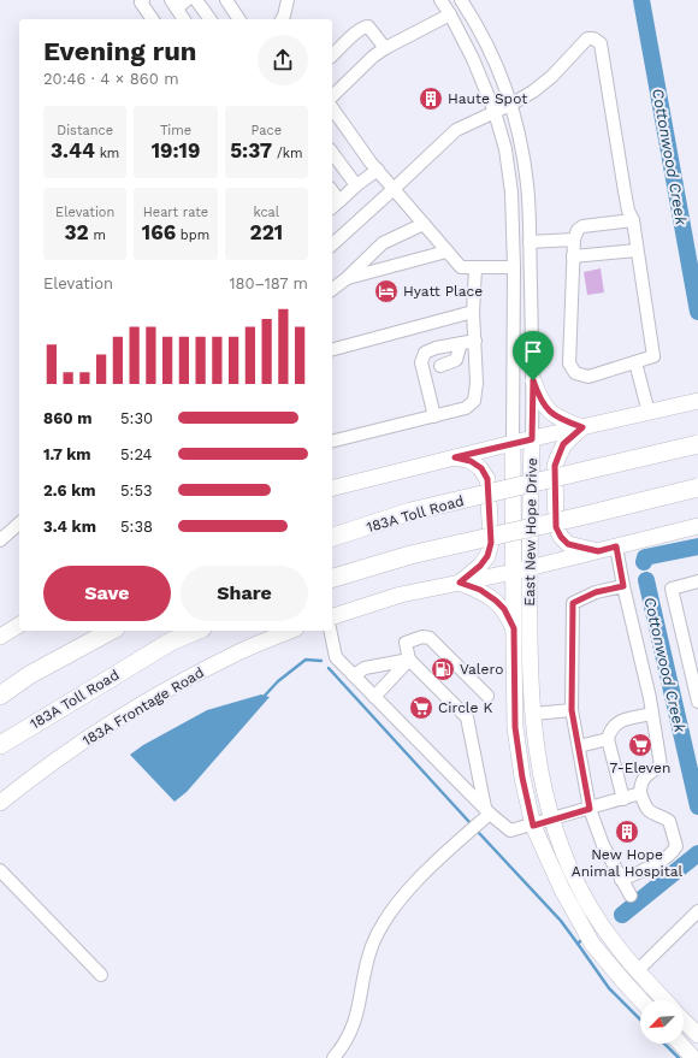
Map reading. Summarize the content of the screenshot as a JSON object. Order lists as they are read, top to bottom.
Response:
{
  "streets": {
    "highway": ["183A Toll Road"],
    "main road": ["East New Hope Drive", "183A Frontage Road"]
  },
  "water": ["Cottonwood Creek"],
  "places": {
    "building": ["Haute Spot", "New Hope Animal Hospital"],
    "hotel": ["Hyatt Place"],
    "fuel station": ["Valero"],
    "supermarket": ["Circle K", "7-Eleven"]
  },
  "north": "bottom left",
  "page": {
    "heading": ["Evening run", "20:46 · 4 × 860 m"],
    "stats": [
      ["Distance", "3.44 km"],
      ["Time", "19:19"],
      ["Pace", "5:37 /km"],
      ["Elevation", "32 m"],
      ["Heart rate", "166 bpm"],
      ["kcal", "221"]
    ],
    "chart": ["Elevation", "180–187 m"],
    "list": [
      {
        "name": "860 m",
        "note": "5:30"
      },
      {
        "name": "1.7 km",
        "note": "5:24"
      },
      {
        "name": "2.6 km",
        "note": "5:53"
      },
      {
        "name": "3.4 km",
        "note": "5:38"
      }
    ],
    "buttons": ["Save", "Share"]
  }
}
